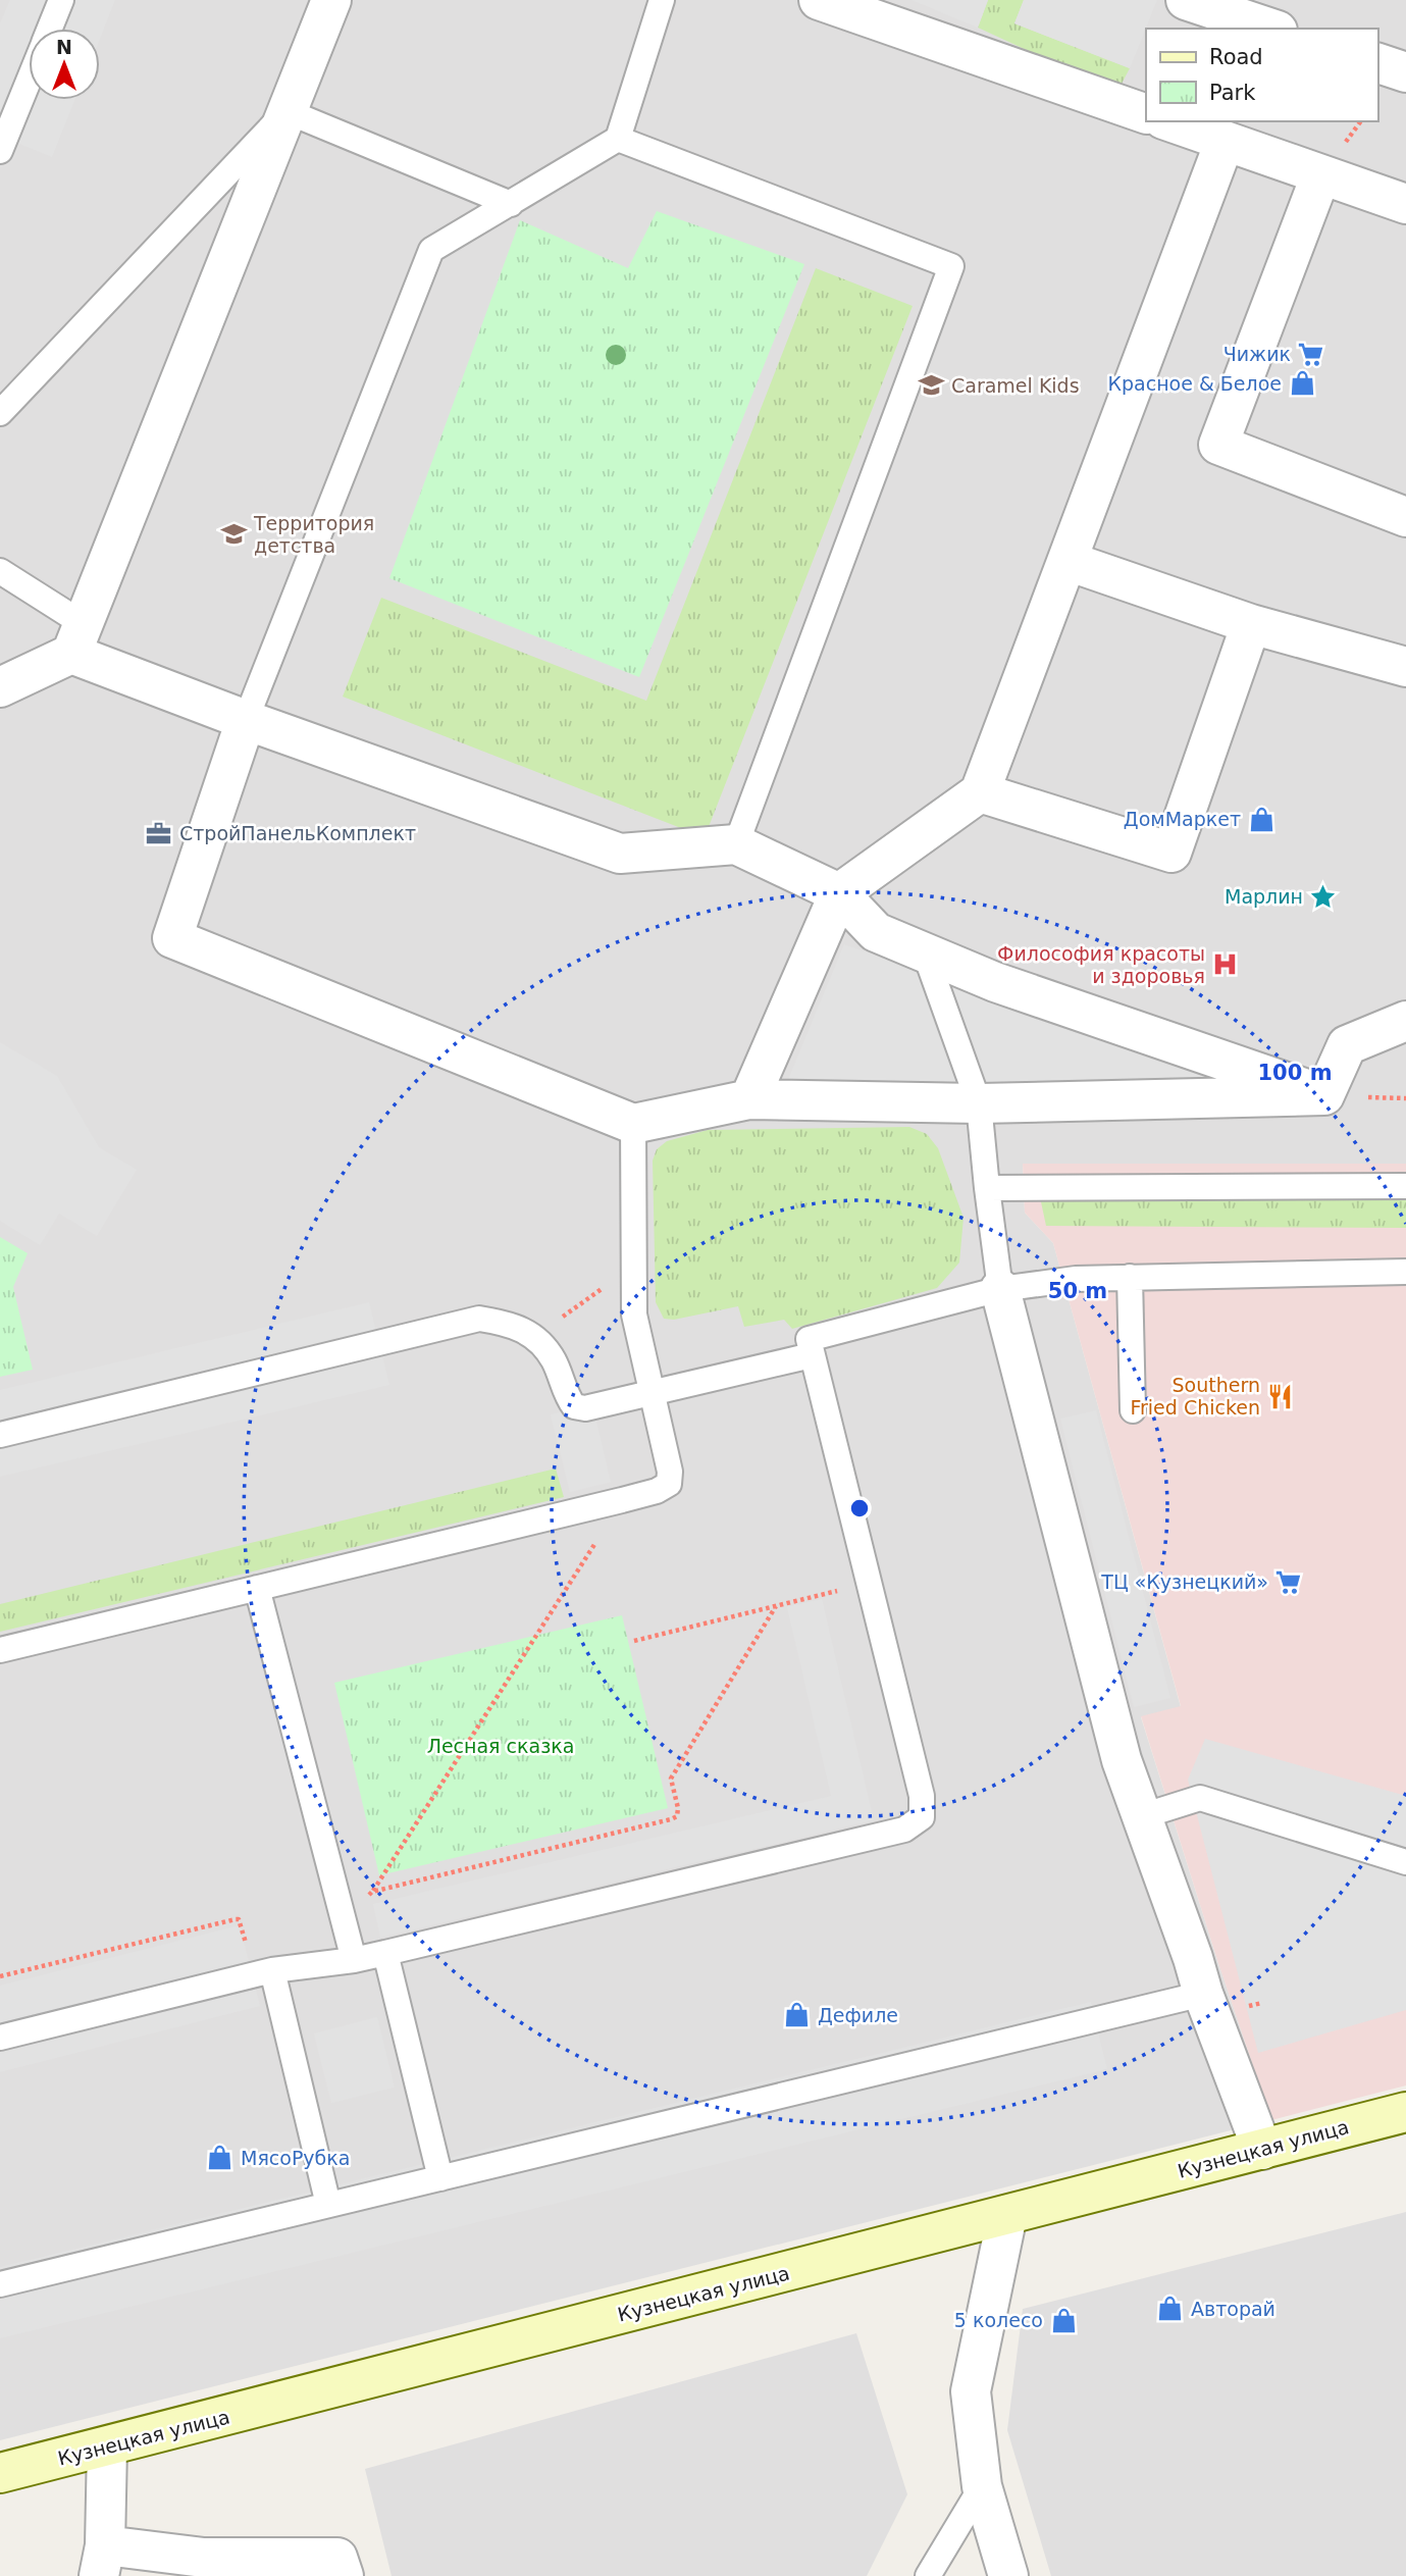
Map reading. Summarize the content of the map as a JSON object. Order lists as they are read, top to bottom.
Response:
{
  "streets": {
    "main road": ["Кузнецкая улица"]
  },
  "parks": ["Лесная сказка"],
  "places": {
    "supermarket": ["Чижик", "ТЦ «Кузнецкий»"],
    "shop": [
      "Красное & Белое",
      "ДомМаркет",
      "Дефиле",
      "МясоРубка",
      "Авторай",
      "5 колесо"
    ],
    "school or university": ["Caramel Kids", "Территория детства"],
    "office": ["СтройПанельКомплект"],
    "place": ["Марлин"],
    "hospital": ["Философия красоты и здоровья"],
    "restaurant": ["Southern Fried Chicken"]
  },
  "legend": ["Road", "Park"],
  "north": "top",
  "rings": ["100 m", "50 m"]
}
